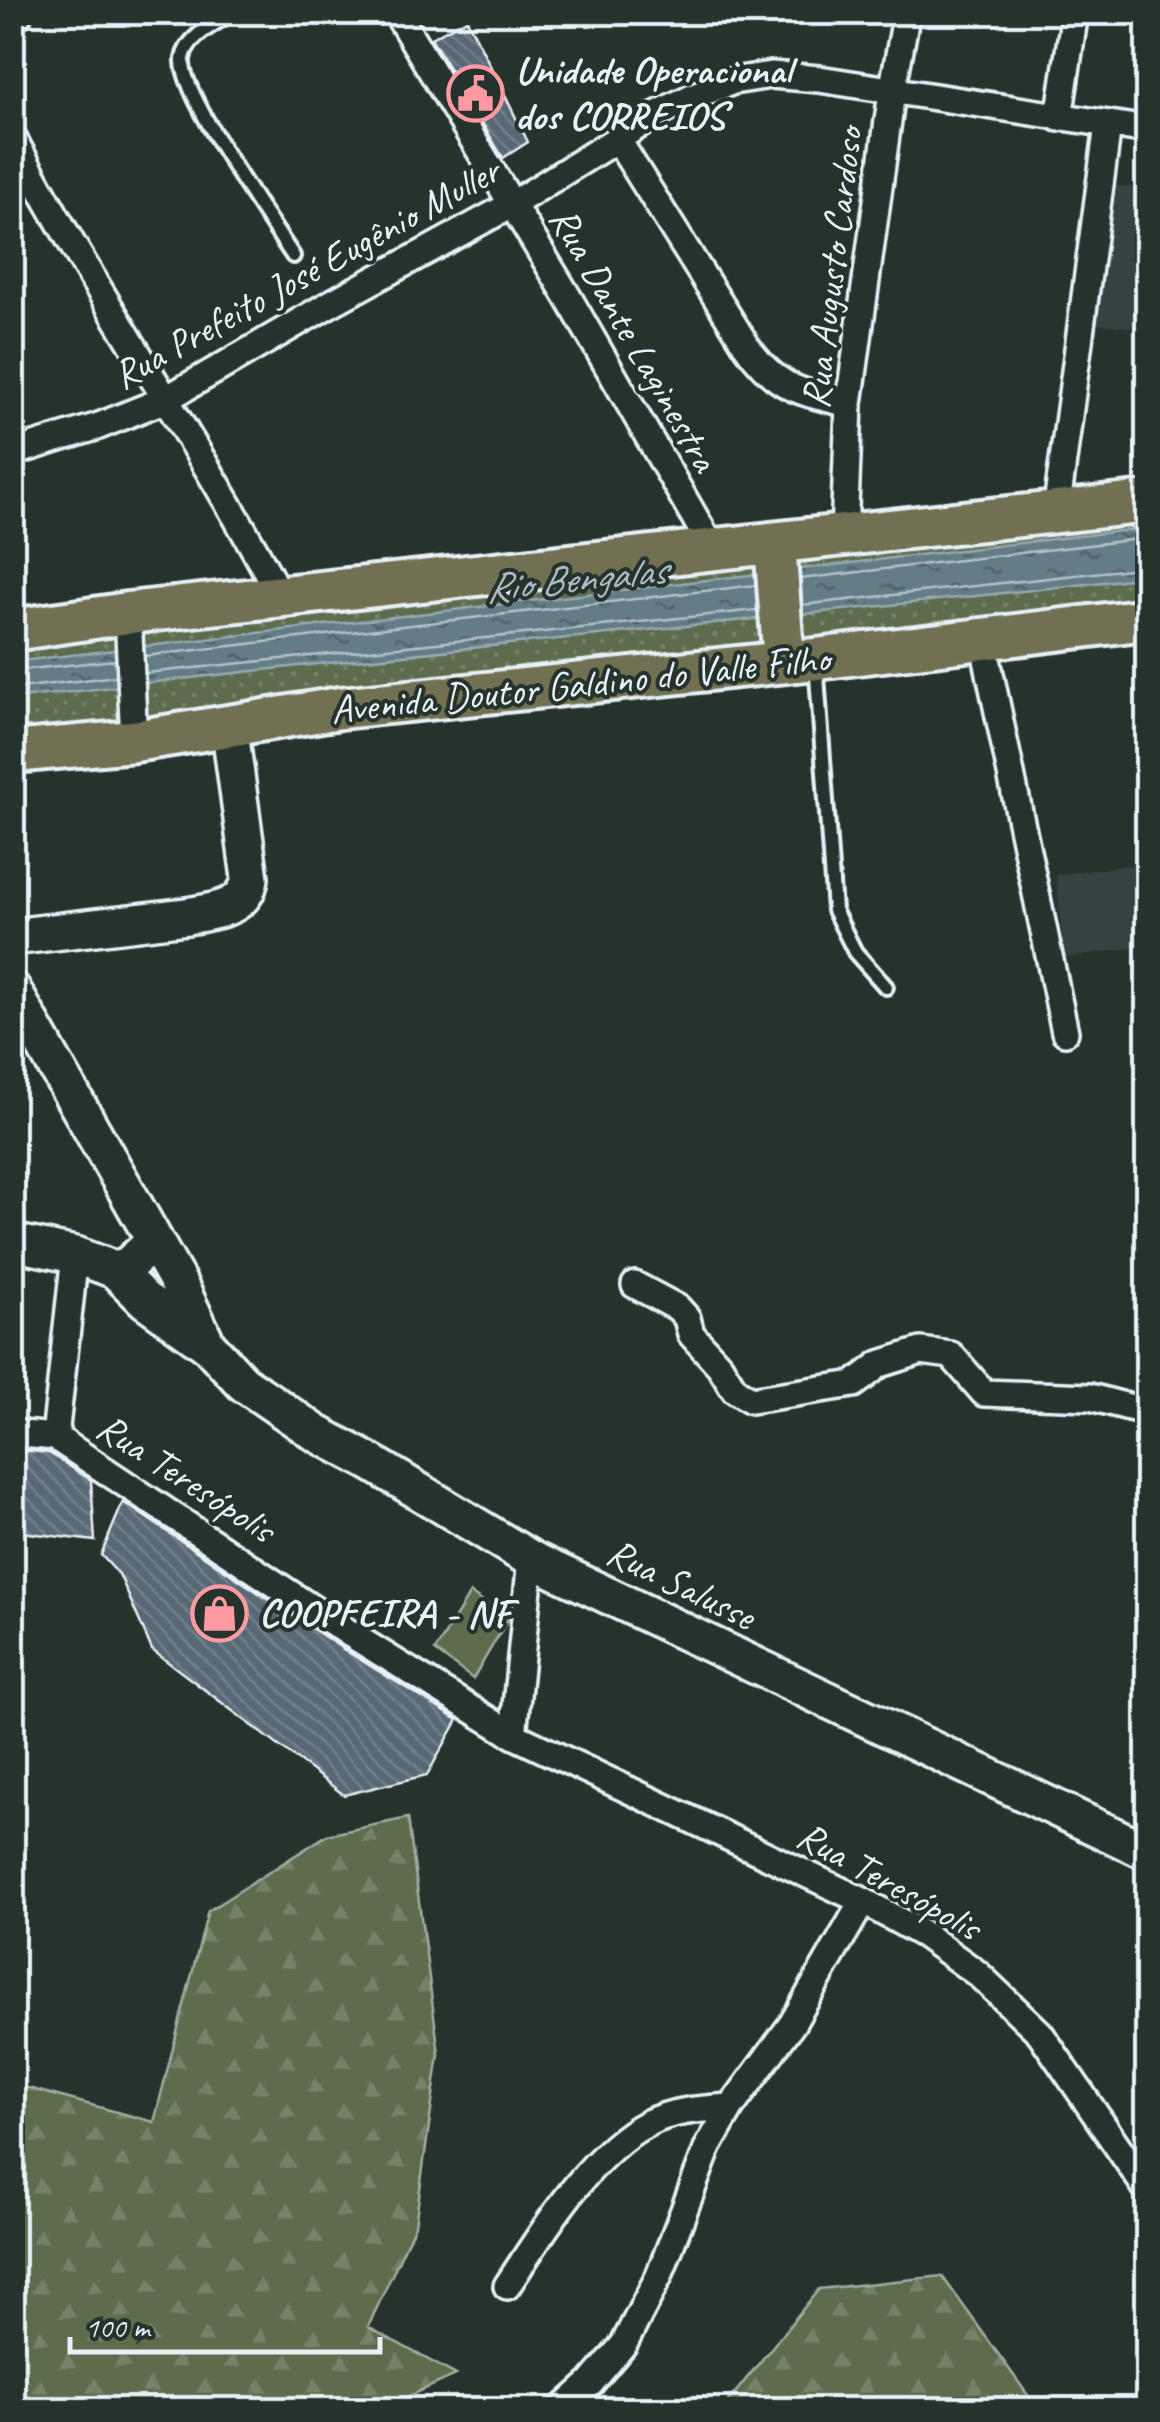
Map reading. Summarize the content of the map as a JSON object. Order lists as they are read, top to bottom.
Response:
{
  "streets": {
    "main road": ["Avenida Doutor Galdino do Valle Filho"],
    "street": [
      "Rua Augusto Cardoso",
      "Rua Prefeito José Eugênio Muller",
      "Rua Dante Laginestra",
      "Rua Teresópolis",
      "Rua Salusse"
    ]
  },
  "crossings": [
    ["Rua Augusto Cardoso", "Rua Prefeito José Eugênio Muller"],
    ["Rua Prefeito José Eugênio Muller", "Rua Dante Laginestra"]
  ],
  "water": ["Rio Bengalas"],
  "places": {
    "public building": ["Unidade Operacional dos CORREIOS"],
    "shop": ["COOPFEIRA - NF"]
  },
  "scale_bar": "100 m"
}
